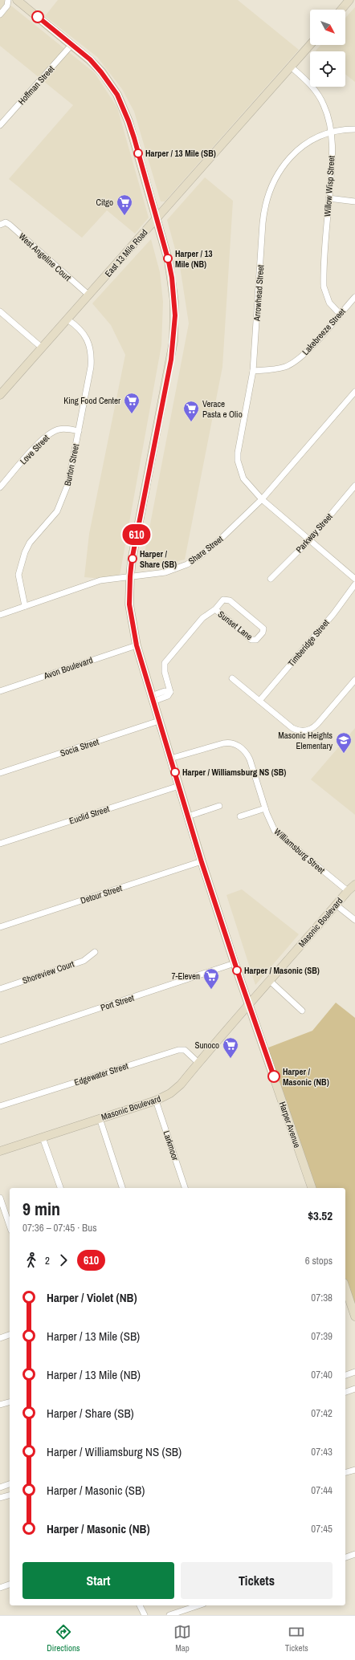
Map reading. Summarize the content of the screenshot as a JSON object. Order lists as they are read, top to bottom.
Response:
{
  "streets": {
    "main road": ["East 13 Mile Road", "Masonic Boulevard", "Harper Avenue"],
    "street": [
      "Hoffman Street",
      "Willow Wisp Street",
      "West Angeline Court",
      "Arrowhead Street",
      "Lakebreeze Street",
      "Love Street",
      "Burton Street",
      "Parkway Street",
      "Share Street",
      "Sunset Lane",
      "Timberidge Street",
      "Avon Boulevard",
      "Socia Street",
      "Euclid Street",
      "Williamsburg Street",
      "Detour Street",
      "Shoreview Court",
      "Port Street",
      "Edgewater Street",
      "Larkmoor"
    ]
  },
  "crossings": [
    ["Hoffman Street", "Harper Avenue"],
    ["Willow Wisp Street", "East 13 Mile Road"],
    ["Willow Wisp Street", "Arrowhead Street"],
    ["Willow Wisp Street", "Lakebreeze Street"],
    ["East 13 Mile Road", "West Angeline Court"],
    ["East 13 Mile Road", "Burton Street"],
    ["East 13 Mile Road", "Harper Avenue"],
    ["Arrowhead Street", "Lakebreeze Street"],
    ["Arrowhead Street", "Parkway Street"],
    ["Arrowhead Street", "Share Street"],
    ["Love Street", "Burton Street"],
    ["Burton Street", "Share Street"],
    ["Share Street", "Harper Avenue"],
    ["Sunset Lane", "Harper Avenue"],
    ["Avon Boulevard", "Harper Avenue"],
    ["Socia Street", "Harper Avenue"],
    ["Euclid Street", "Harper Avenue"],
    ["Williamsburg Street", "Masonic Boulevard"],
    ["Williamsburg Street", "Harper Avenue"],
    ["Detour Street", "Harper Avenue"],
    ["Masonic Boulevard", "Edgewater Street"],
    ["Masonic Boulevard", "Harper Avenue"],
    ["Masonic Boulevard", "Larkmoor"],
    ["Port Street", "Harper Avenue"]
  ],
  "places": {
    "other": [
      "Harper / 13 Mile (SB)",
      "Harper / 13 Mile (NB)",
      "Harper / Share (SB)",
      "Harper / Williamsburg NS (SB)",
      "Harper / Masonic (SB)",
      "Harper / Masonic (NB)"
    ],
    "supermarket": [
      "Citgo",
      "King Food Center",
      "Verace Pasta e Olio",
      "7-Eleven",
      "Sunoco"
    ],
    "school or university": ["Masonic Heights Elementary"]
  },
  "lines": ["bus line 610"],
  "north": "bottom right",
  "page": {
    "on_map": "610",
    "heading": ["9 min", "07:36 – 07:45 · Bus", "$3.52"],
    "legs": ["2", "610", "6 stops"],
    "list": [
      {
        "name": "Harper / Violet (NB)",
        "value": "07:38"
      },
      {
        "name": "Harper / 13 Mile (SB)",
        "value": "07:39"
      },
      {
        "name": "Harper / 13 Mile (NB)",
        "value": "07:40"
      },
      {
        "name": "Harper / Share (SB)",
        "value": "07:42"
      },
      {
        "name": "Harper / Williamsburg NS (SB)",
        "value": "07:43"
      },
      {
        "name": "Harper / Masonic (SB)",
        "value": "07:44"
      },
      {
        "name": "Harper / Masonic (NB)",
        "value": "07:45"
      }
    ],
    "buttons": ["Start", "Tickets"],
    "tabs": ["Directions", "Map", "Tickets"]
  }
}
